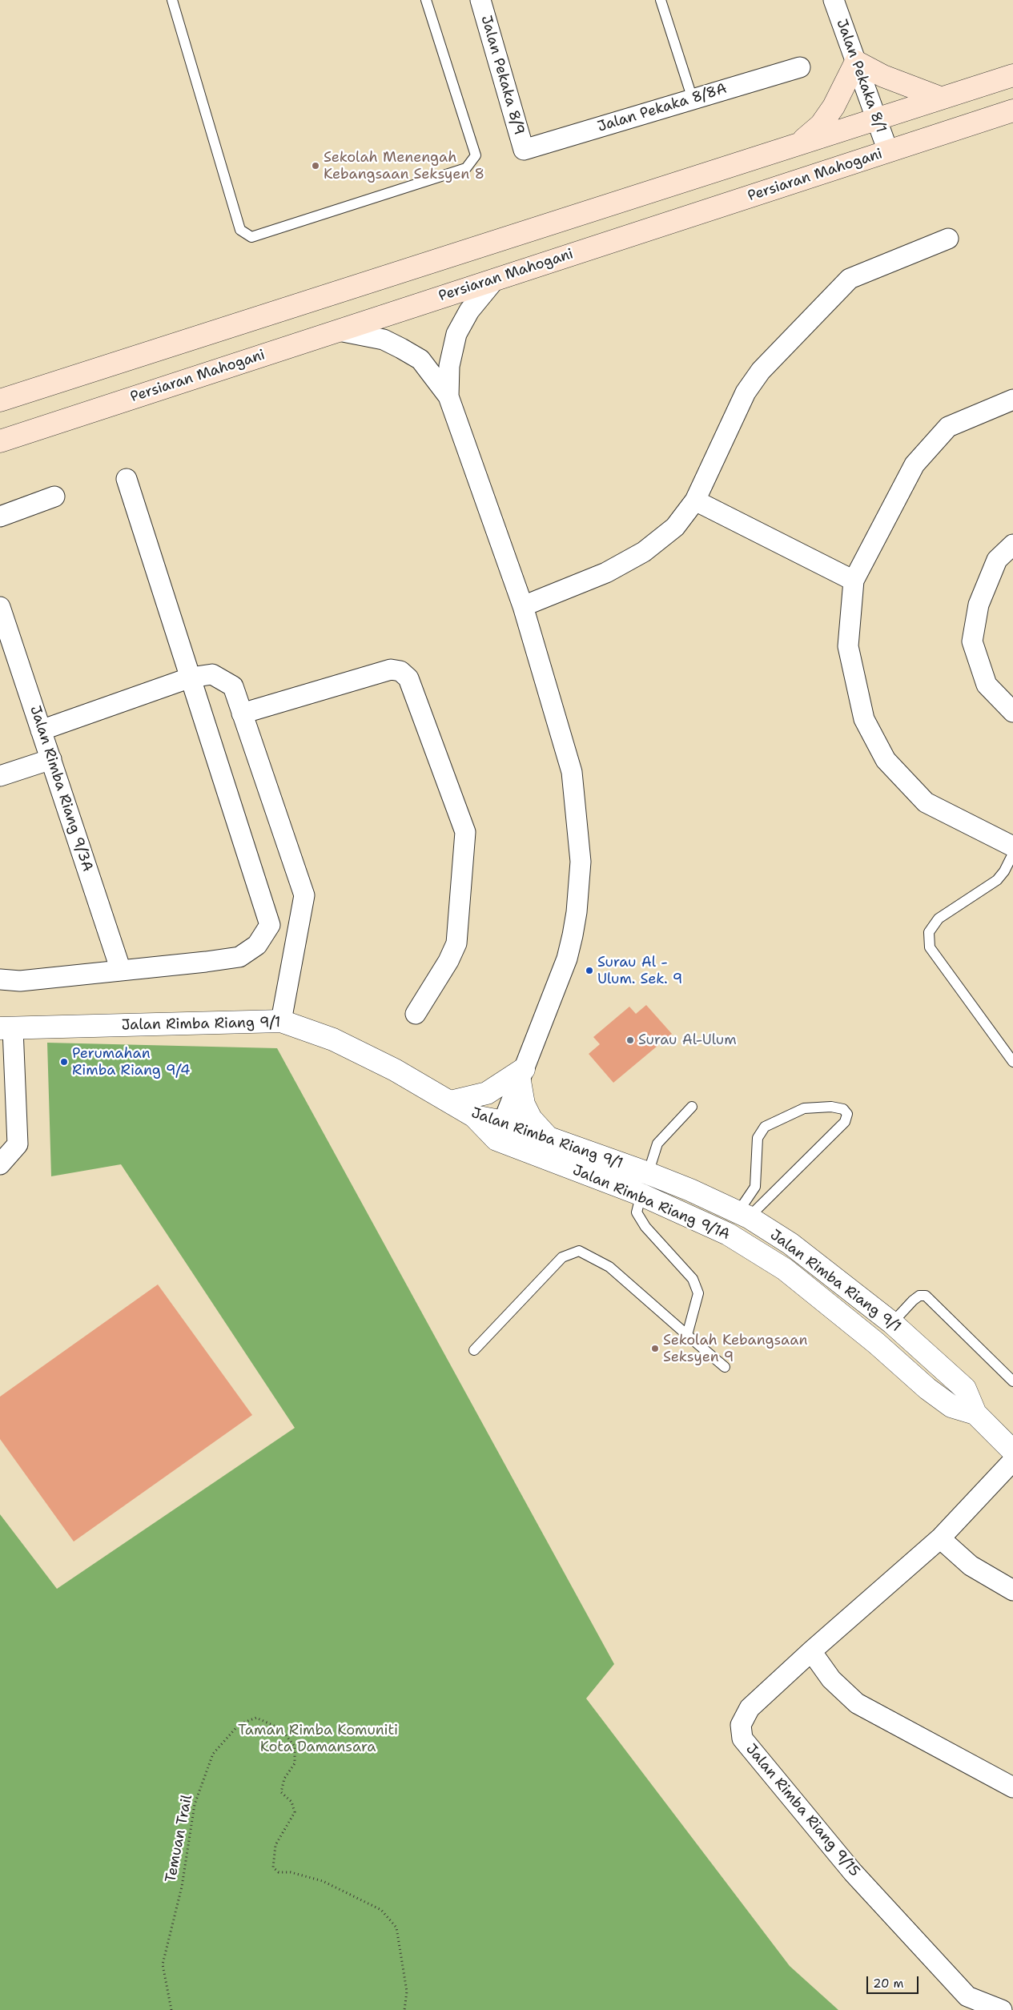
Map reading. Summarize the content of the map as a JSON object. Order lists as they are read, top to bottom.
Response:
{
  "streets": {
    "main road": ["Persiaran Mahogani"],
    "street": [
      "Jalan Pekaka 8/9",
      "Jalan Pekaka 8/1",
      "Jalan Pekaka 8/8A",
      "Jalan Rimba Riang 9/3A",
      "Jalan Rimba Riang 9/1",
      "Jalan Rimba Riang 9/1A",
      "Jalan Rimba Riang 9/15"
    ],
    "path": ["Temuan Trail"]
  },
  "crossings": [
    ["Jalan Pekaka 8/9", "Jalan Pekaka 8/8A"],
    ["Jalan Pekaka 8/1", "Persiaran Mahogani"],
    ["Jalan Rimba Riang 9/1", "Jalan Rimba Riang 9/1A"]
  ],
  "parks": ["Taman Rimba Komuniti Kota Damansara"],
  "places": [
    "Sekolah Menengah Kebangsaan Seksyen 8",
    "Surau Al - Ulum. Sek. 9",
    "Surau Al-Ulum",
    "Perumahan Rimba Riang 9/4",
    "Sekolah Kebangsaan Seksyen 9"
  ],
  "scale_bar": "20 m"
}
